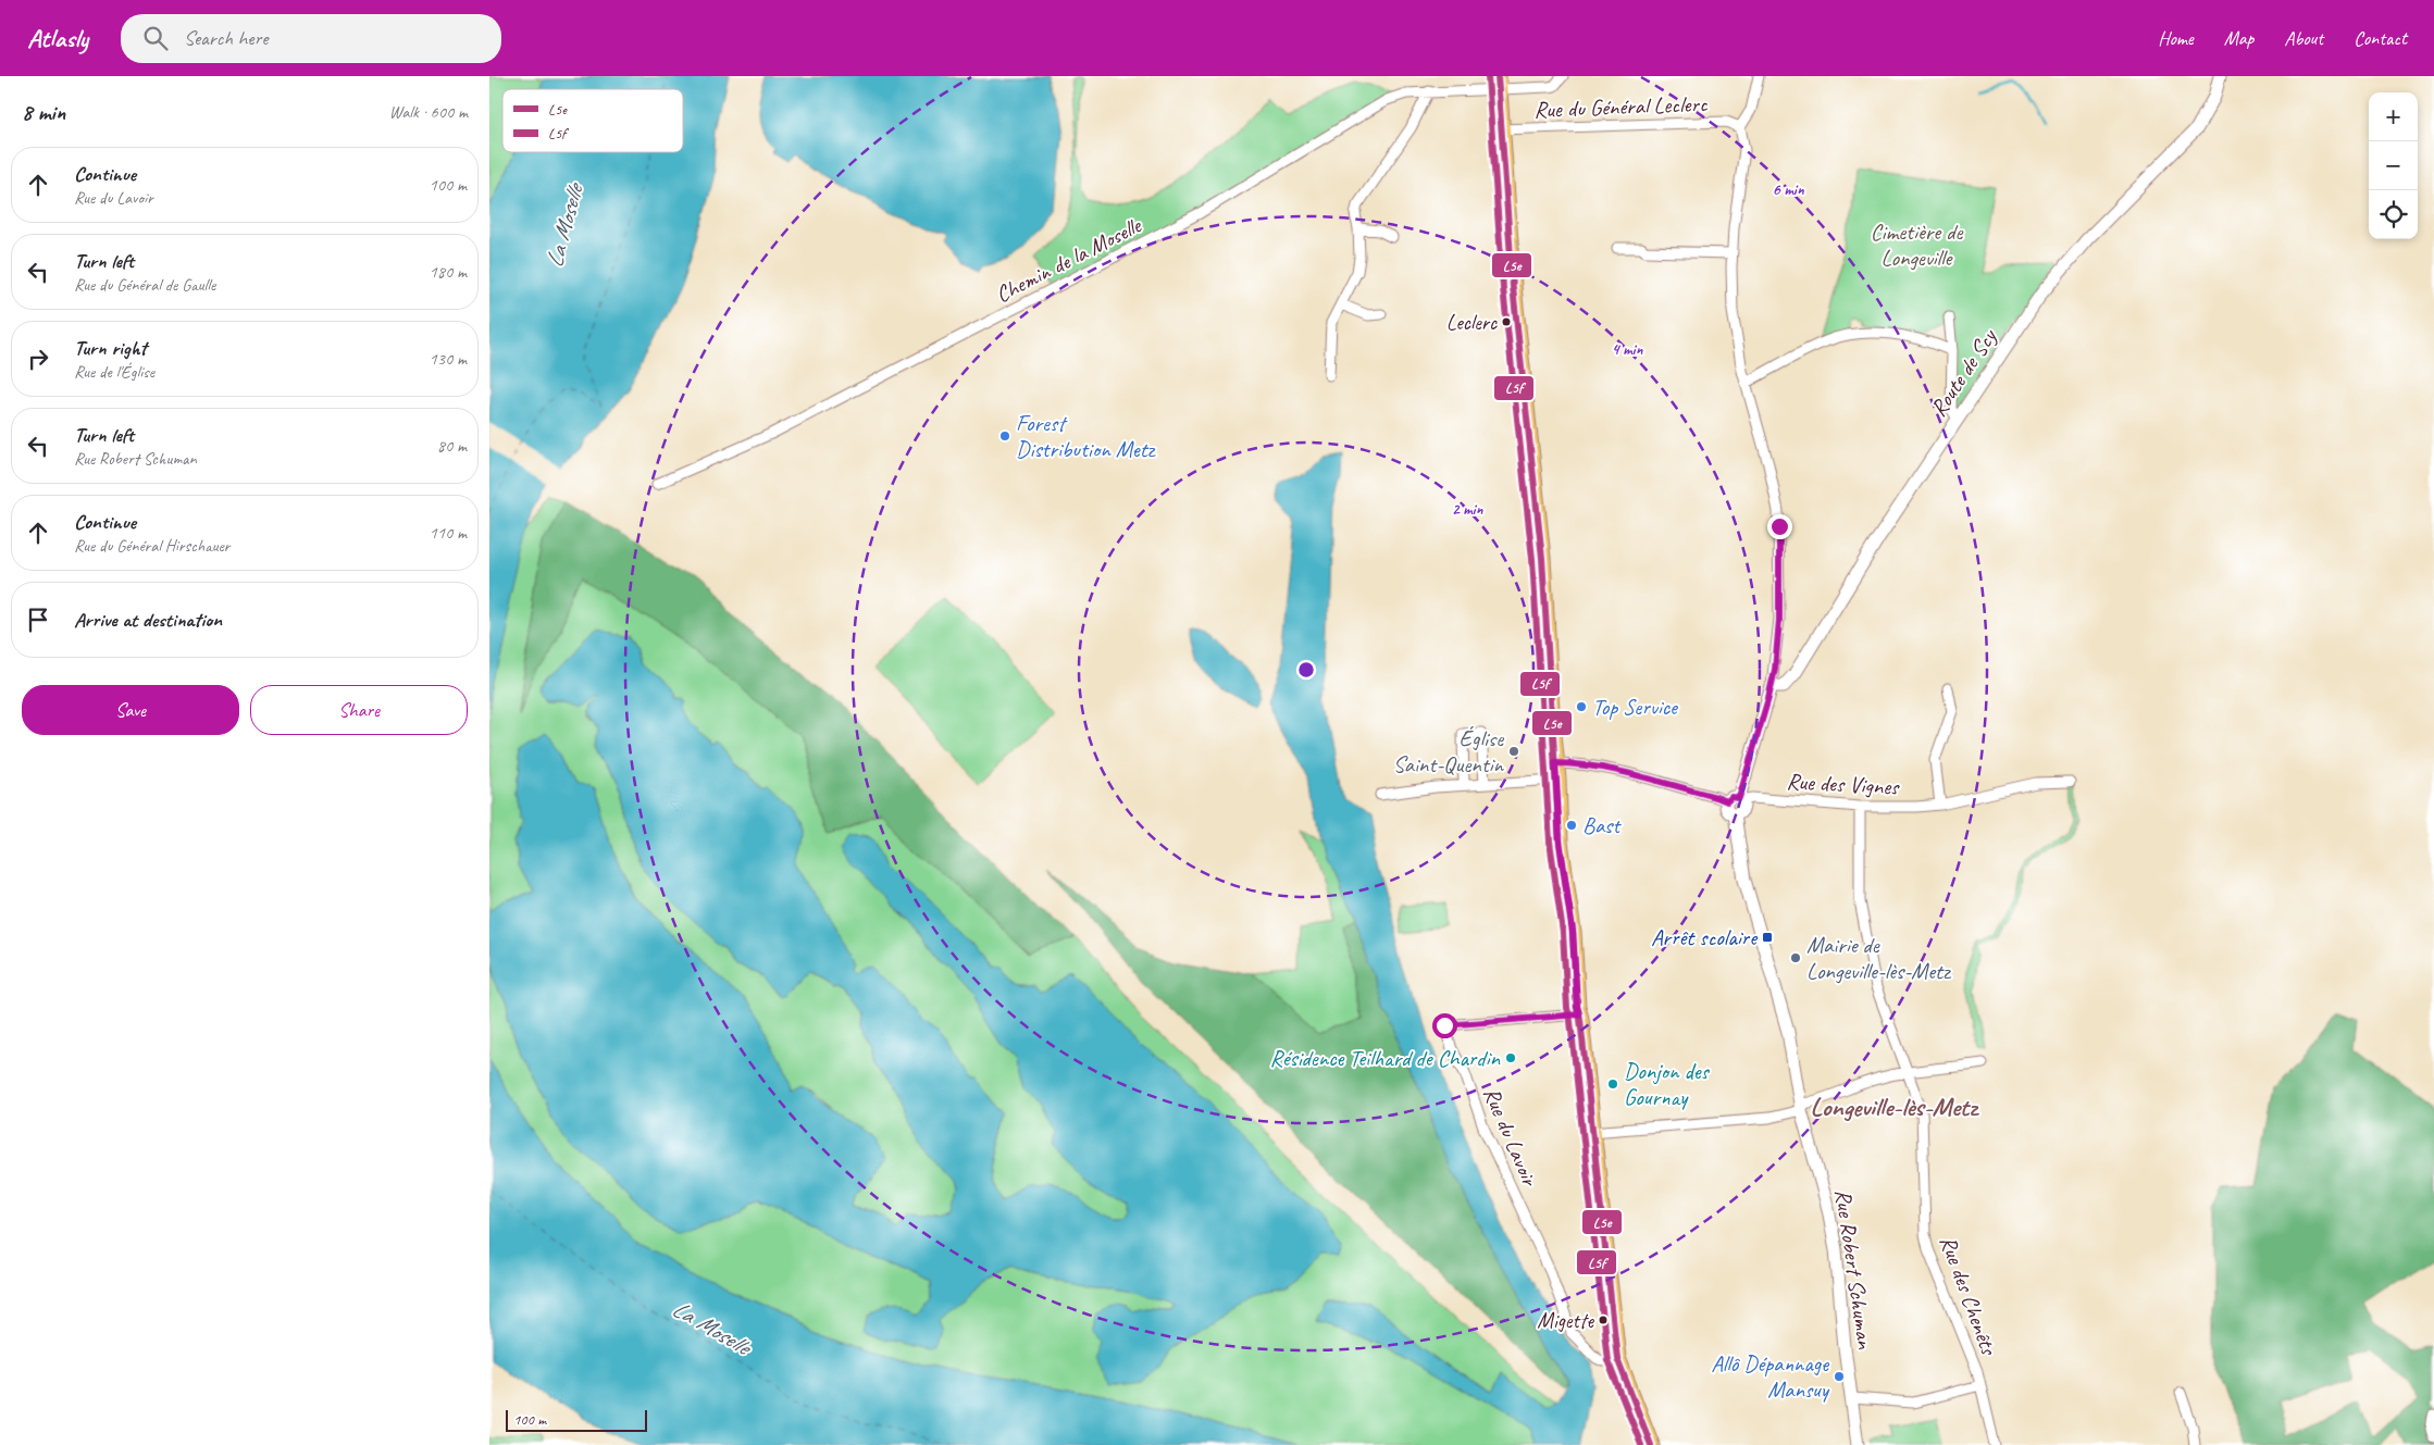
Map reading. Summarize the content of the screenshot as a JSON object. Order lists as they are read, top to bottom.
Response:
{
  "streets": {
    "street": [
      "Rue du Général Leclerc",
      "Chemin de la Moselle",
      "Route de Scy",
      "Rue des Vignes",
      "Rue du Lavoir",
      "Rue Robert Schuman",
      "Rue des Chenêts"
    ]
  },
  "crossings": [
    ["Rue des Vignes", "Rue Robert Schuman"],
    ["Rue des Vignes", "Rue des Chenêts"]
  ],
  "districts": ["Longeville-lès-Metz"],
  "water": ["La Moselle"],
  "parks": ["Cimetière de Longeville"],
  "places": {
    "other": [
      "Leclerc",
      "Forest Distribution Metz",
      "Top Service",
      "Église Saint-Quentin",
      "Bast",
      "Mairie de Longeville-lès-Metz",
      "Résidence Teilhard de Chardin",
      "Donjon des Gournay",
      "Migette",
      "Allô Dépannage Mansuy"
    ],
    "transit": ["Arrêt scolaire"]
  },
  "lines": ["transit line L5e", "transit line L5f"],
  "legend": ["L5e", "L5f"],
  "scale_bar": "100 m",
  "page": {
    "header": "Atlasly",
    "search": "Search here",
    "nav": [
      "Home",
      "Map",
      "About",
      "Contact"
    ],
    "heading": ["8 min", "Walk · 600 m"],
    "map_buttons": ["+", "−"],
    "list": [
      ["Continue", "Rue du Lavoir", "100 m"],
      ["Turn left", "Rue du Général de Gaulle", "180 m"],
      ["Turn right", "Rue de l'Église", "130 m"],
      ["Turn left", "Rue Robert Schuman", "80 m"],
      ["Continue", "Rue du Général Hirschauer", "110 m"],
      "Arrive at destination"
    ],
    "buttons": ["Save", "Share"],
    "scale": "100 m"
  },
  "rings": ["6 min", "4 min", "2 min"]
}
